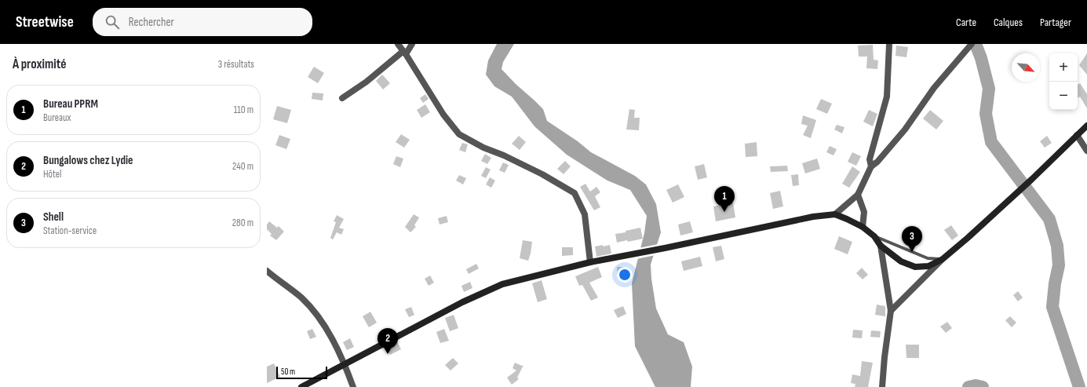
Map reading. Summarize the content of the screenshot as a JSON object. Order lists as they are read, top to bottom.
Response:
{
  "scale_bar": "50 m",
  "north": "bottom right",
  "page": {
    "header": "Streetwise",
    "search": "Rechercher",
    "nav": ["Carte", "Calques", "Partager"],
    "heading": ["À proximité", "3 résultats"],
    "map_buttons": ["+", "−"],
    "list": [
      {
        "mark": "1",
        "name": "Bureau PPRM",
        "note": "Bureaux",
        "value": "110 m"
      },
      {
        "mark": "2",
        "name": "Bungalows chez Lydie",
        "note": "Hôtel",
        "value": "240 m"
      },
      {
        "mark": "3",
        "name": "Shell",
        "note": "Station-service",
        "value": "280 m"
      }
    ],
    "pins": ["1", "3", "2"],
    "scale": "50 m"
  }
}
